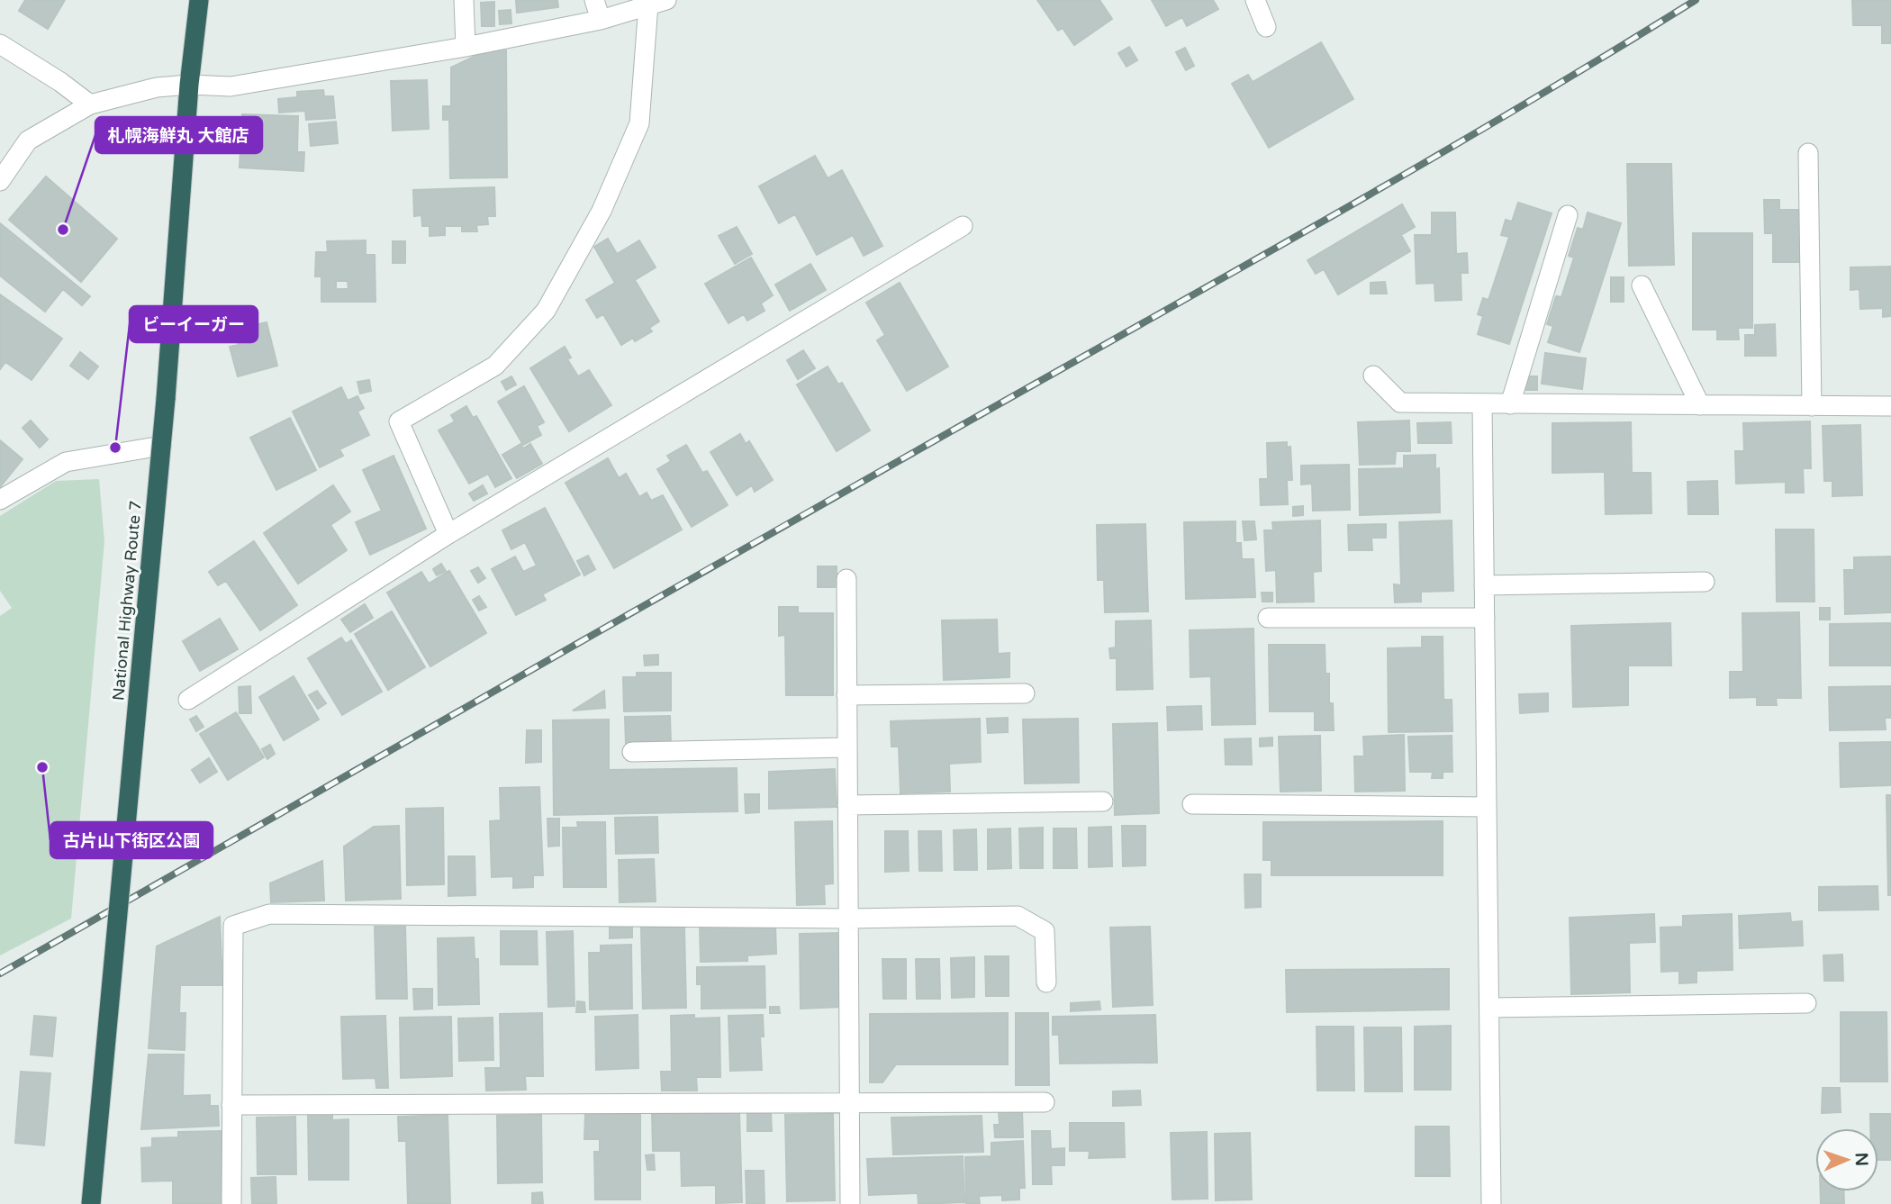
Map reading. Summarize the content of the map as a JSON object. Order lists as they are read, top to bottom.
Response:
{
  "streets": {
    "highway": ["National Highway Route 7"]
  },
  "places": ["札幌海鮮丸 大館店", "ビーイーガー", "古片山下街区公園"],
  "north": "right"
}
